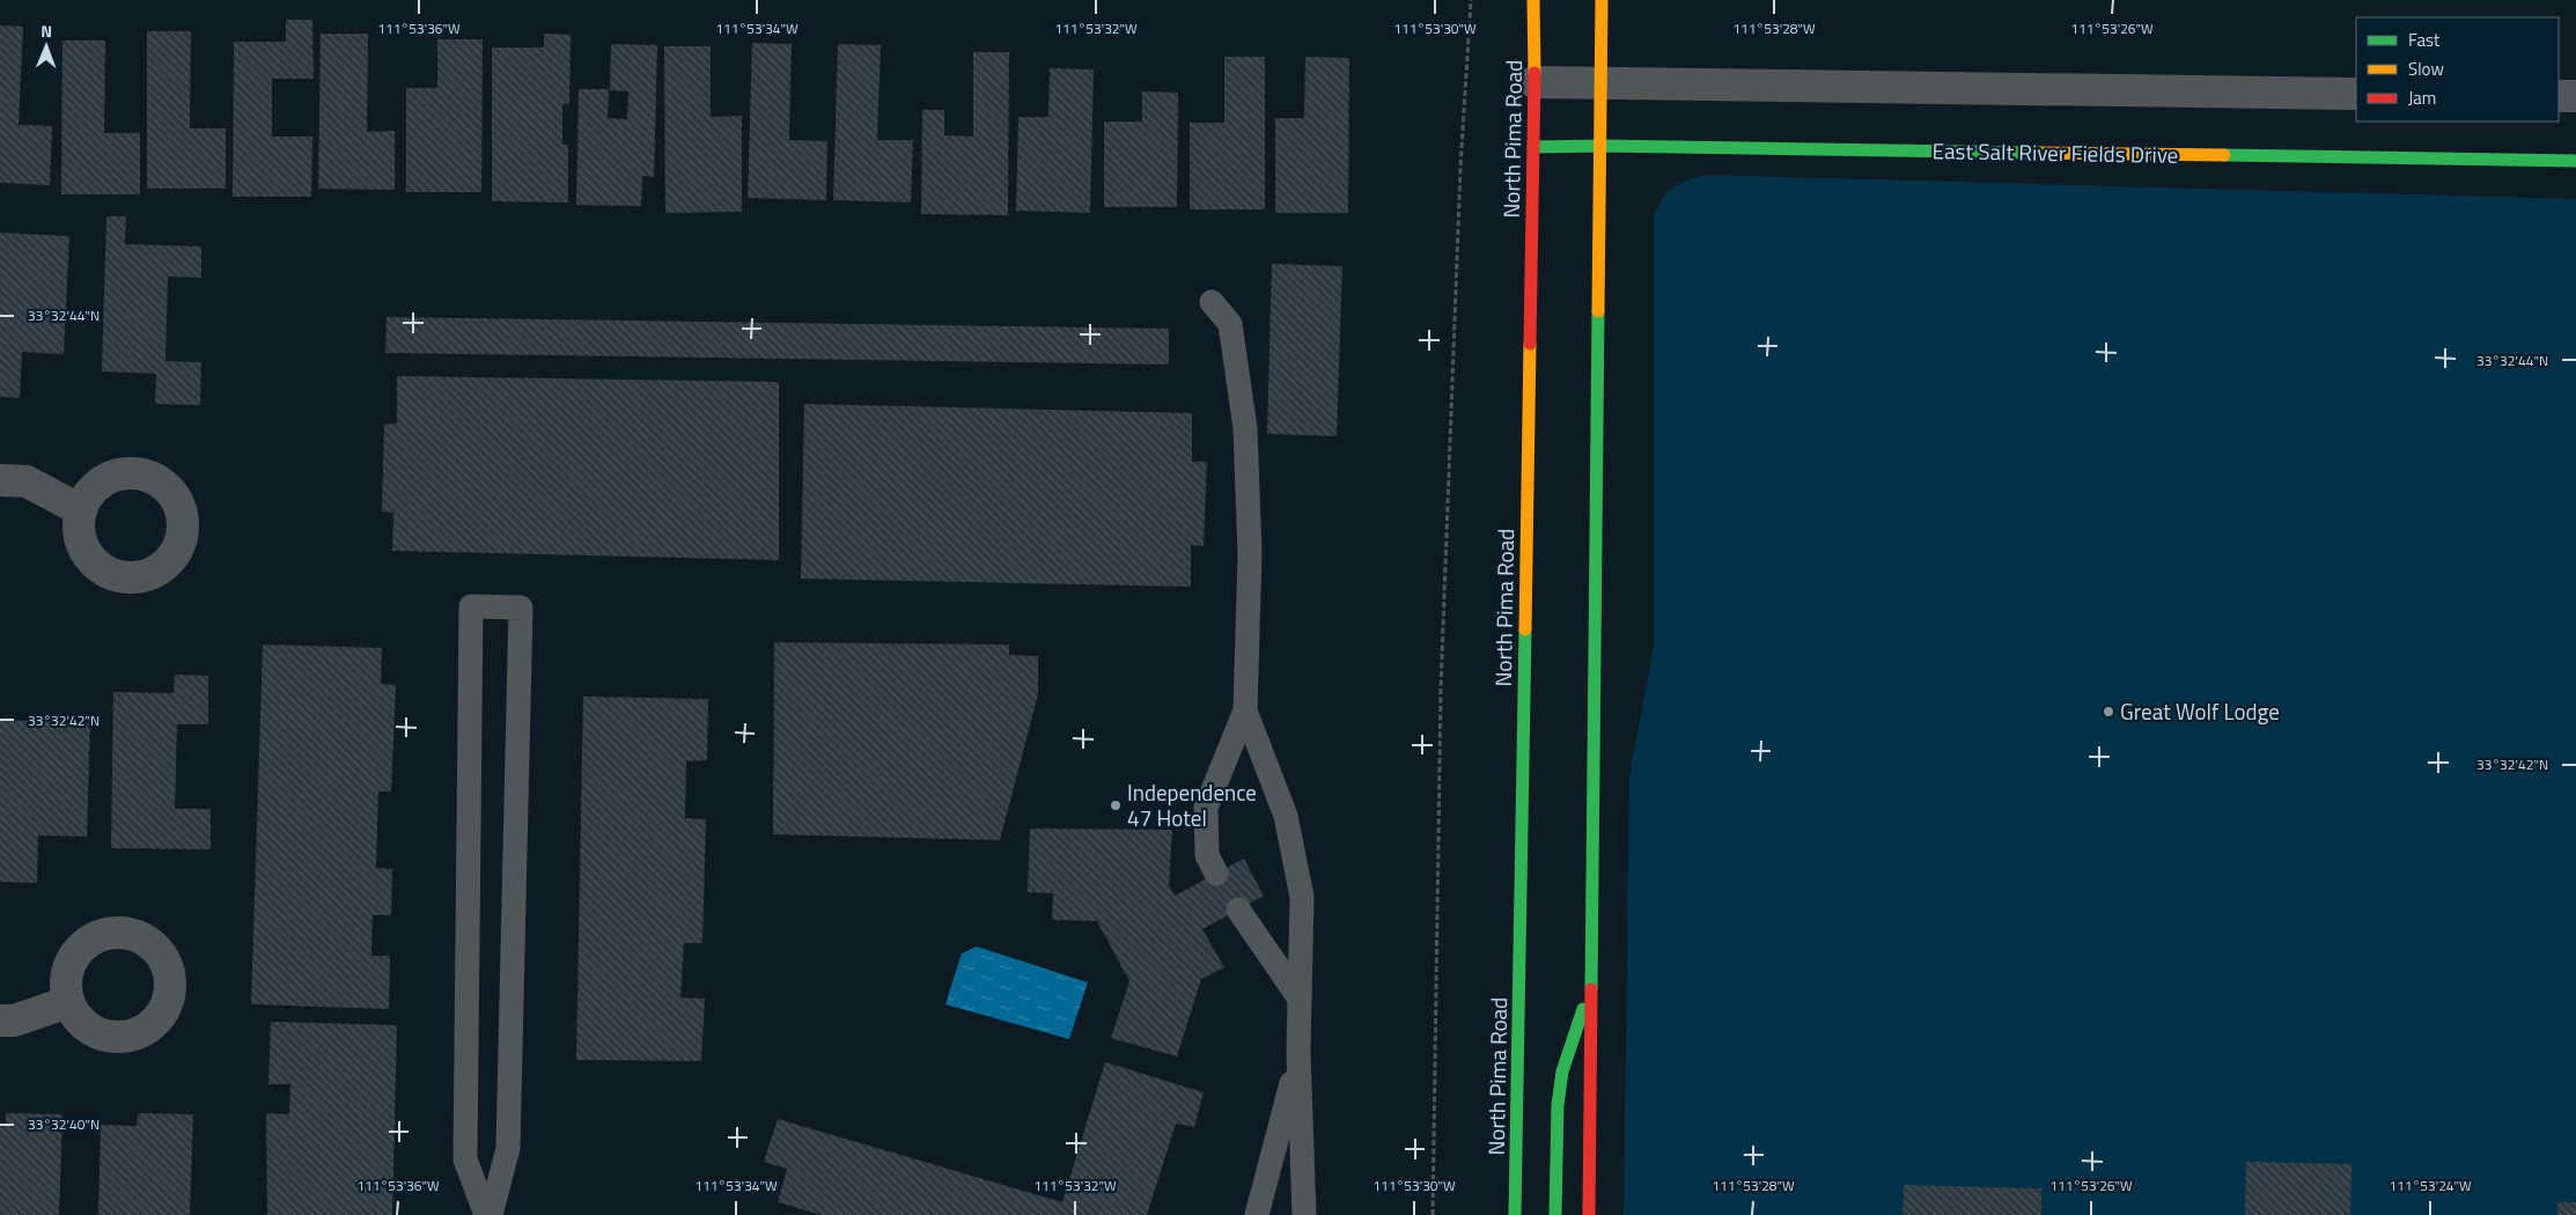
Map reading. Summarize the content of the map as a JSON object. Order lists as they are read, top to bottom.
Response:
{
  "streets": {
    "main road": ["North Pima Road", "East Salt River Fields Drive"]
  },
  "crossings": [
    ["North Pima Road", "East Salt River Fields Drive"]
  ],
  "places": ["Great Wolf Lodge", "Independence 47 Hotel"],
  "legend": ["Fast", "Slow", "Jam"],
  "north": "top",
  "coordinates": [
    "111°53'36\"W",
    "111°53'34\"W",
    "111°53'32\"W",
    "111°53'30\"W",
    "111°53'28\"W",
    "111°53'26\"W",
    "33°32'44\"N",
    "33°32'42\"N",
    "33°32'40\"N",
    "111°53'24\"W"
  ]
}
